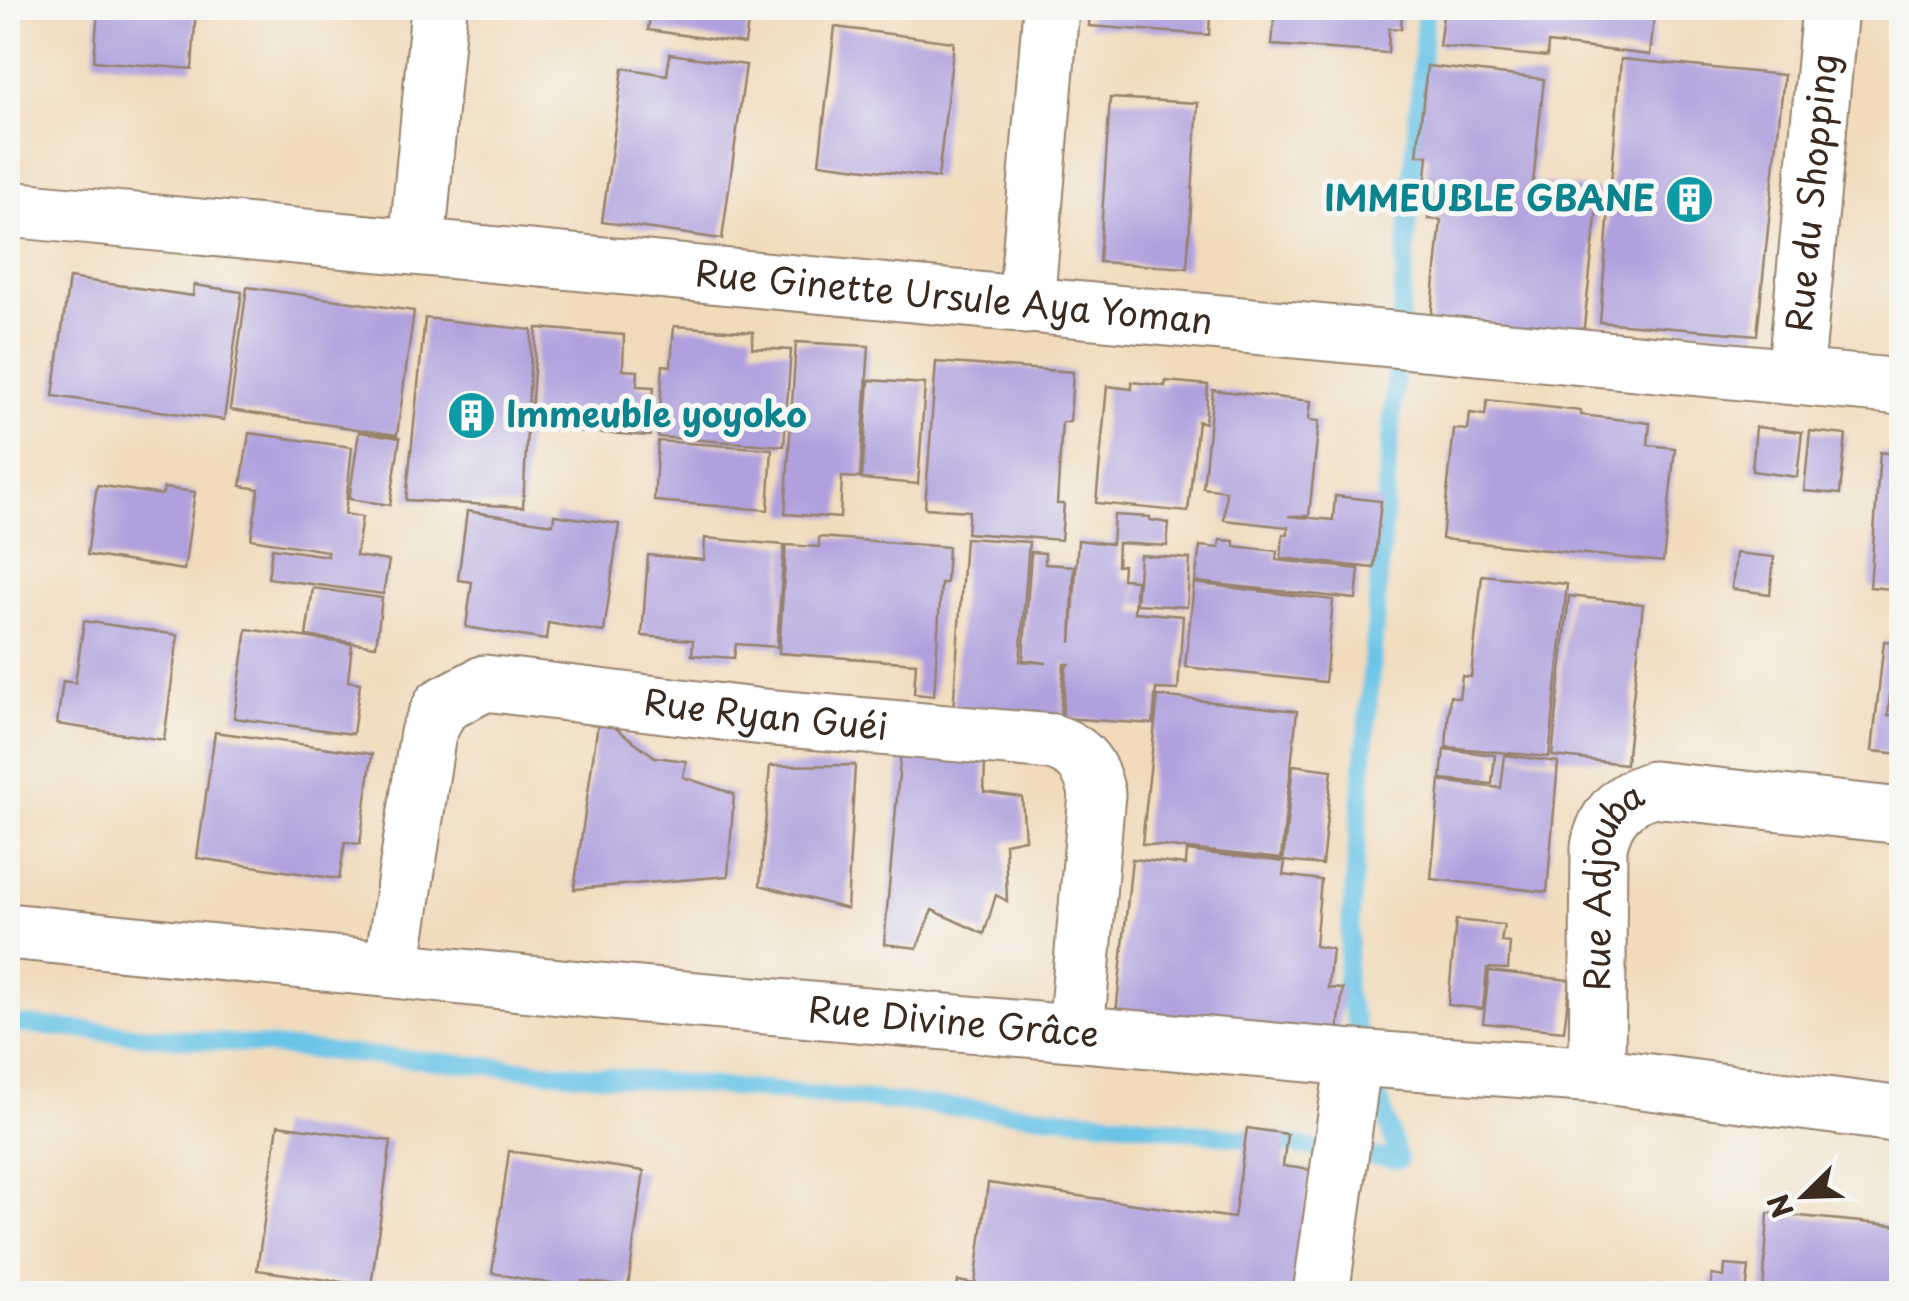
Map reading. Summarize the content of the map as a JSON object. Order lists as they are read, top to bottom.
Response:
{
  "streets": {
    "street": [
      "Rue du Shopping",
      "Rue Ginette Ursule Aya Yoman",
      "Rue Ryan Guéi",
      "Rue Adjouba",
      "Rue Divine Grâce"
    ]
  },
  "crossings": [
    ["Rue du Shopping", "Rue Ginette Ursule Aya Yoman"],
    ["Rue Ryan Guéi", "Rue Divine Grâce"],
    ["Rue Adjouba", "Rue Divine Grâce"]
  ],
  "places": {
    "building": ["IMMEUBLE GBANE", "Immeuble yoyoko"]
  },
  "north": "bottom left"
}
